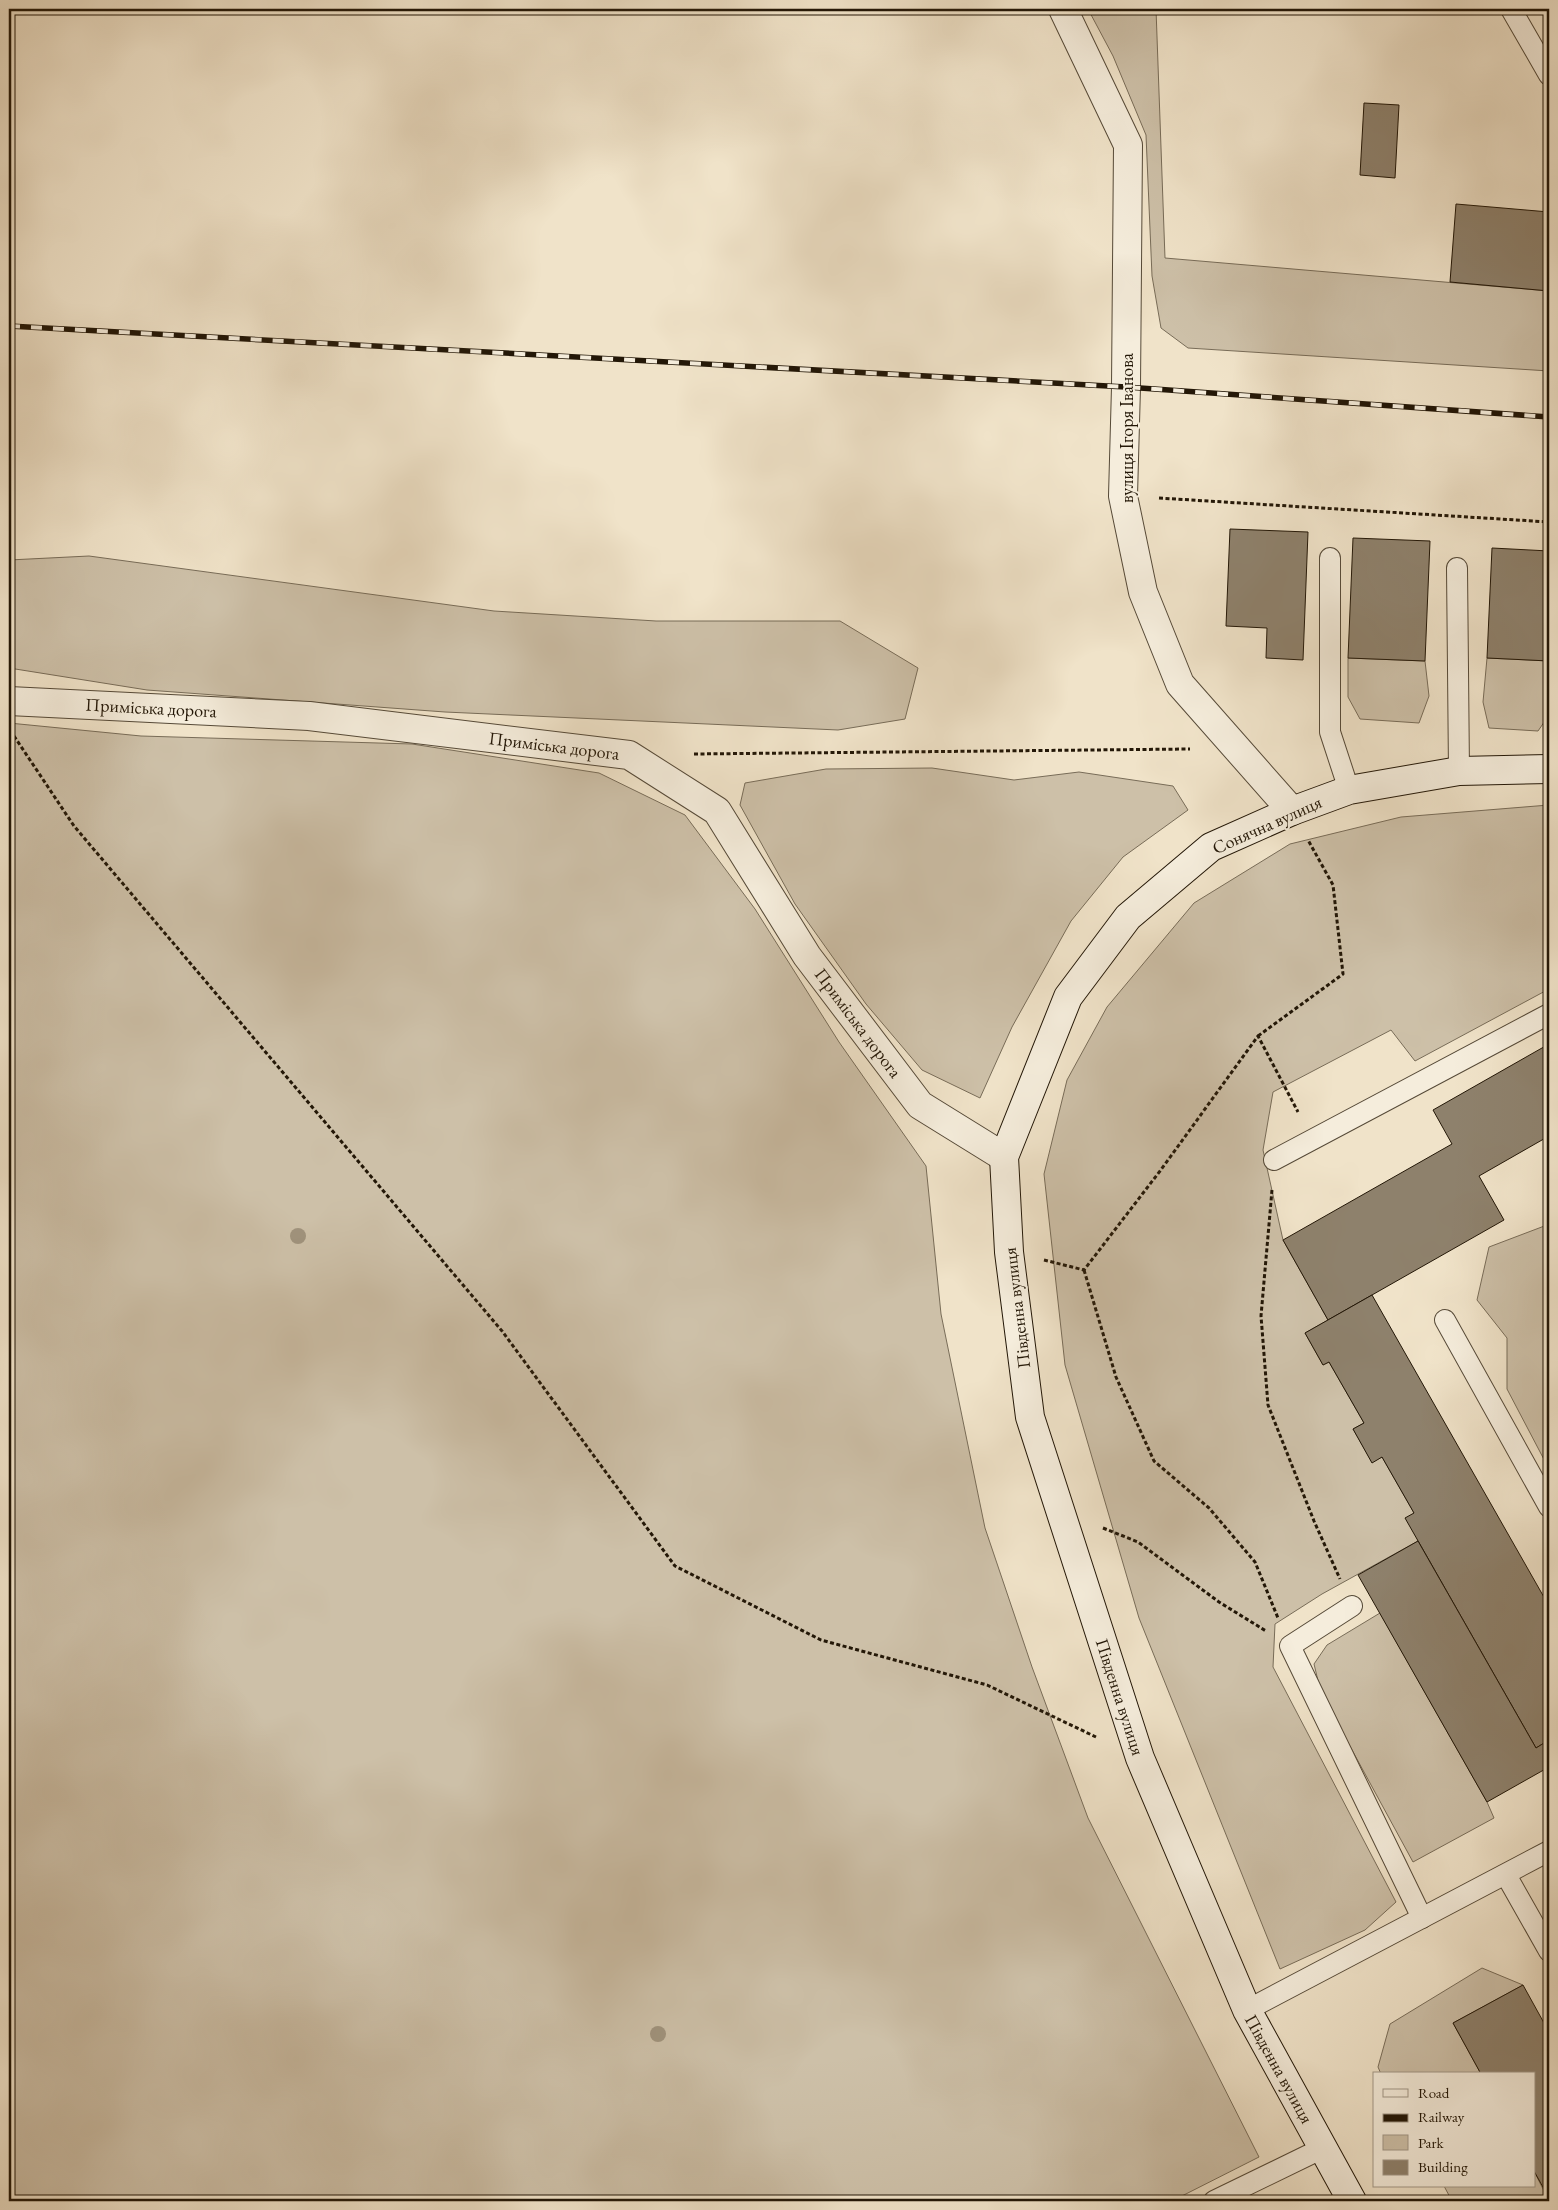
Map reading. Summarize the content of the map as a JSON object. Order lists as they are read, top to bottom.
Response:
{
  "streets": {
    "street": [
      "вулиця Ігоря Іванова",
      "Приміська дорога",
      "Сонячна вулиця",
      "Південна вулиця"
    ]
  },
  "crossings": [
    ["вулиця Ігоря Іванова", "Сонячна вулиця"],
    ["Приміська дорога", "Сонячна вулиця"],
    ["Приміська дорога", "Південна вулиця"],
    ["Сонячна вулиця", "Південна вулиця"]
  ],
  "legend": [
    "Road",
    "Railway",
    "Park",
    "Building"
  ]
}
